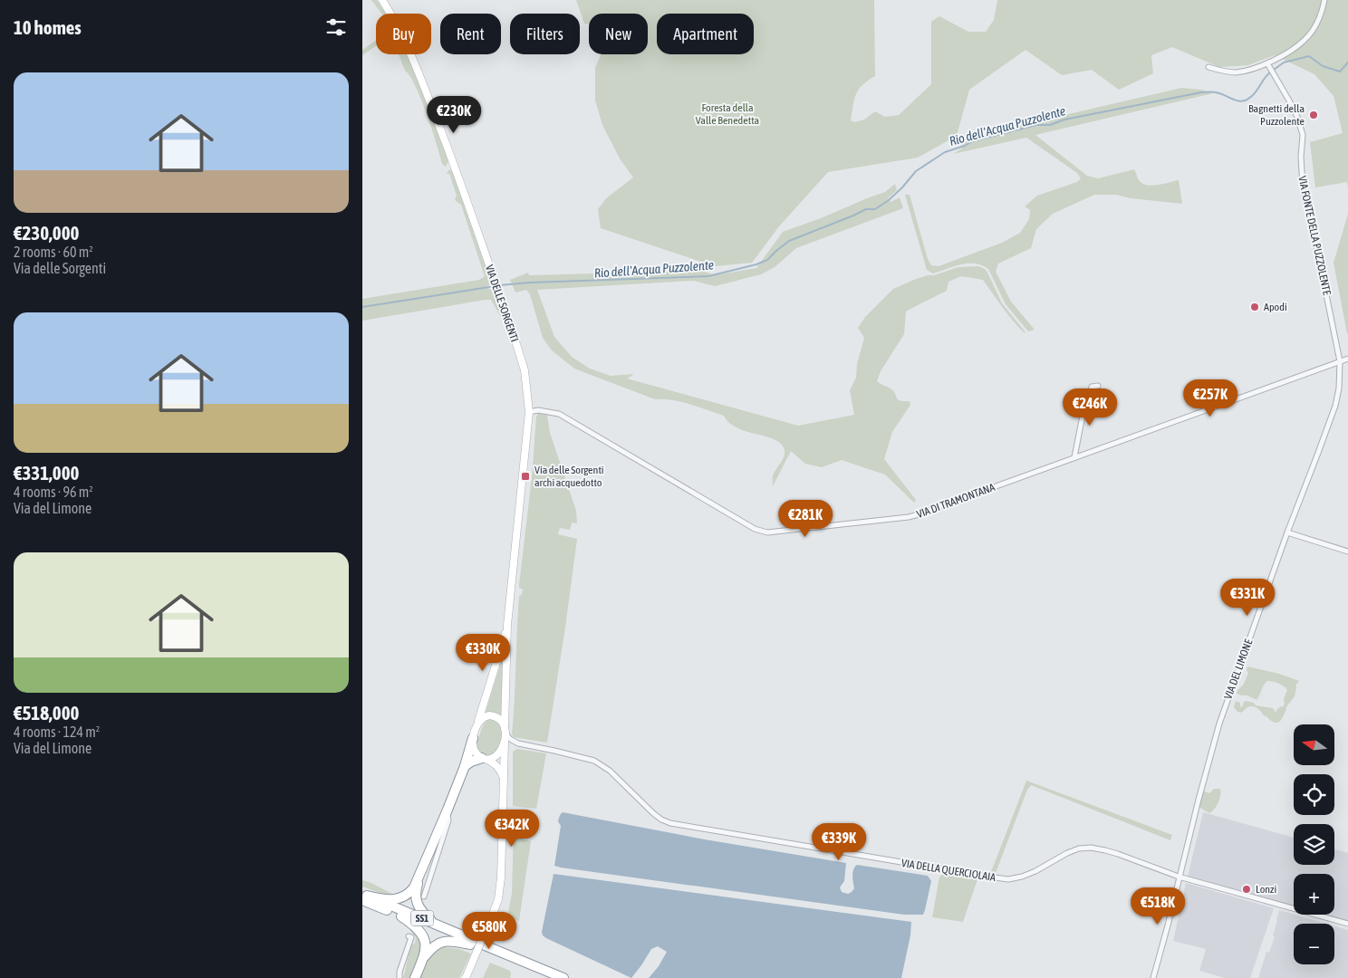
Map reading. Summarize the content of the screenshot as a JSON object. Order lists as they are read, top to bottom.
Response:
{
  "streets": {
    "highway": ["SS1"],
    "main road": ["VIA DELLE SORGENTI"],
    "street": [
      "VIA FONTE DELLA PUZZOLENTE",
      "VIA DI TRAMONTANA",
      "VIA DEL LIMONE",
      "VIA DELLA QUERCIOLAIA"
    ]
  },
  "crossings": [
    ["VIA FONTE DELLA PUZZOLENTE", "VIA DI TRAMONTANA"],
    ["VIA FONTE DELLA PUZZOLENTE", "VIA DEL LIMONE"],
    ["VIA DELLE SORGENTI", "VIA DI TRAMONTANA"],
    ["VIA DELLE SORGENTI", "VIA DELLA QUERCIOLAIA"],
    ["VIA DI TRAMONTANA", "VIA DEL LIMONE"],
    ["VIA DEL LIMONE", "VIA DELLA QUERCIOLAIA"]
  ],
  "water": ["Rio dell'Acqua Puzzolente"],
  "parks": ["Foresta della Valle Benedetta"],
  "places": {
    "other": ["Bagnetti della Puzzolente", "Apodi", "Lonzi"],
    "transit": ["Via delle Sorgenti archi acquedotto"]
  },
  "north": "left",
  "page": {
    "heading": "10 homes",
    "chip": [
      "Buy",
      "Rent",
      "Filters",
      "New",
      "Apartment"
    ],
    "list": [
      {
        "name": "€230,000",
        "note": "2 rooms · 60 m² · Via delle Sorgenti"
      },
      {
        "name": "€331,000",
        "note": "4 rooms · 96 m² · Via del Limone"
      },
      {
        "name": "€518,000",
        "note": "4 rooms · 124 m² · Via del Limone"
      }
    ],
    "price": [
      "€230K",
      "€257K",
      "€246K",
      "€281K",
      "€331K",
      "€330K",
      "€342K",
      "€339K",
      "€518K",
      "€580K"
    ],
    "map_buttons": ["+", "−"]
  }
}
